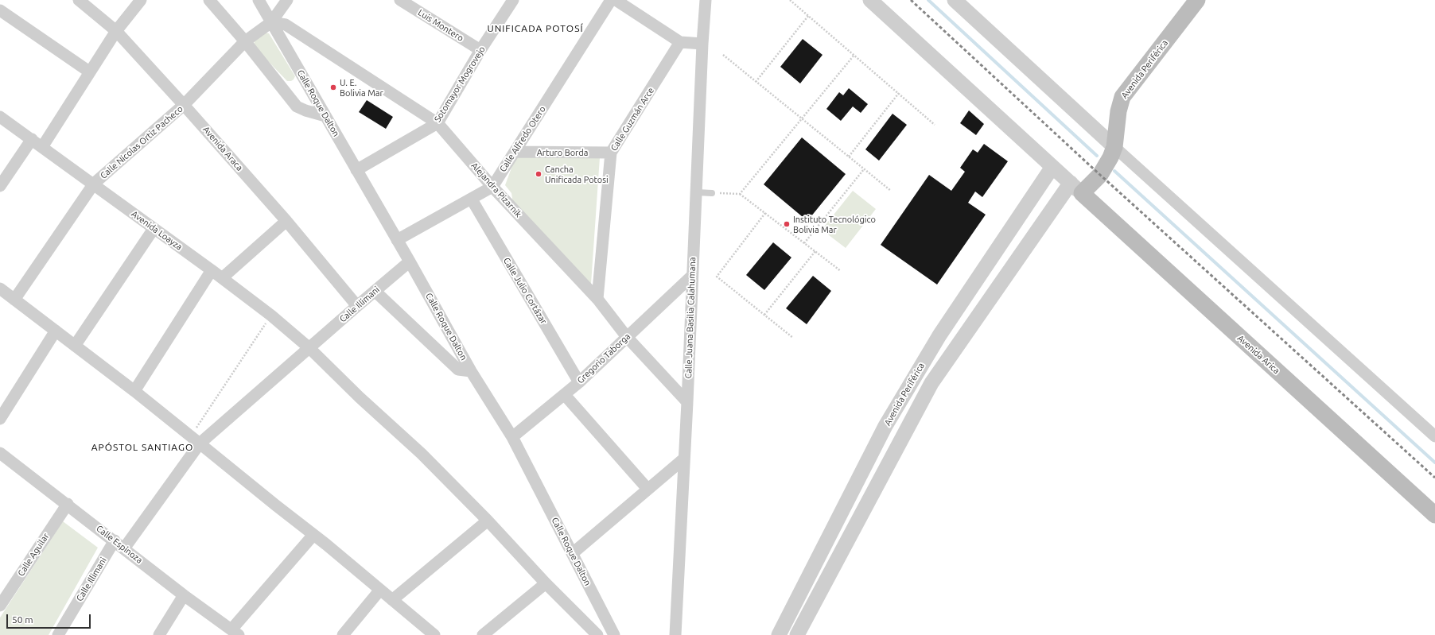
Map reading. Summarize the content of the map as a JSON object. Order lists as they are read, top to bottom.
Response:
{
  "streets": {
    "main road": ["Avenida Periférica", "Avenida Arica"],
    "street": [
      "Luis Montero",
      "Sotomayor Mogrovejo",
      "Calle Roque Dalton",
      "Calle Guzmán Arce",
      "Calle Alfredo Otero",
      "Calle Nicolas Ortiz Pacheco",
      "Avenida Araca",
      "Arturo Borda",
      "Alejandra Pizarnik",
      "Avenida Loayza",
      "Calle Julio Cortázar",
      "Calle Illimani",
      "Calle Juana Basilia Calahumana",
      "Gregorio Taborga",
      "Calle Espinoza",
      "Calle Aguilar"
    ]
  },
  "crossings": [
    ["Luis Montero", "Sotomayor Mogrovejo"],
    ["Avenida Periférica", "Avenida Arica"],
    ["Sotomayor Mogrovejo", "Calle Roque Dalton"],
    ["Sotomayor Mogrovejo", "Alejandra Pizarnik"],
    ["Calle Roque Dalton", "Calle Alfredo Otero"],
    ["Calle Roque Dalton", "Calle Nicolas Ortiz Pacheco"],
    ["Calle Roque Dalton", "Alejandra Pizarnik"],
    ["Calle Roque Dalton", "Calle Illimani"],
    ["Calle Roque Dalton", "Gregorio Taborga"],
    ["Calle Guzmán Arce", "Arturo Borda"],
    ["Calle Guzmán Arce", "Alejandra Pizarnik"],
    ["Calle Alfredo Otero", "Arturo Borda"],
    ["Calle Alfredo Otero", "Alejandra Pizarnik"],
    ["Calle Alfredo Otero", "Calle Julio Cortázar"],
    ["Calle Nicolas Ortiz Pacheco", "Avenida Araca"],
    ["Calle Nicolas Ortiz Pacheco", "Alejandra Pizarnik"],
    ["Calle Nicolas Ortiz Pacheco", "Avenida Loayza"],
    ["Avenida Araca", "Calle Illimani"],
    ["Alejandra Pizarnik", "Calle Juana Basilia Calahumana"],
    ["Alejandra Pizarnik", "Gregorio Taborga"],
    ["Avenida Loayza", "Calle Illimani"],
    ["Calle Julio Cortázar", "Gregorio Taborga"],
    ["Calle Illimani", "Calle Espinoza"],
    ["Calle Juana Basilia Calahumana", "Gregorio Taborga"],
    ["Calle Espinoza", "Calle Aguilar"]
  ],
  "districts": ["UNIFICADA POTOSÍ", "APÓSTOL SANTIAGO"],
  "places": ["U. E. Bolivia Mar", "Cancha Unificada Potosi", "Instituto Tecnológico Bolivia Mar"],
  "scale_bar": "50 m"
}
